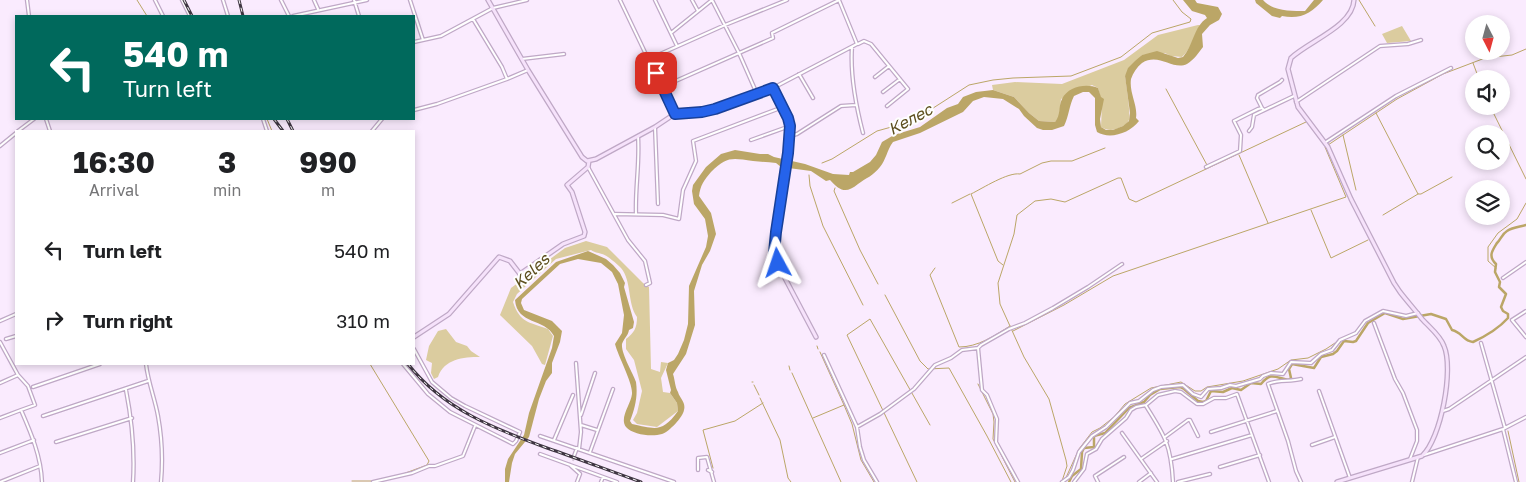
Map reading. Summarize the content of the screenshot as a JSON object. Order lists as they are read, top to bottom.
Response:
{
  "water": ["Келес", "Keles"],
  "north": "bottom",
  "page": {
    "turn": ["540 m", "Turn left"],
    "eta": [
      "16:30",
      "Arrival",
      "3",
      "min",
      "990",
      "m"
    ],
    "list": [
      {
        "name": "Turn left",
        "value": "540 m"
      },
      {
        "name": "Turn right",
        "value": "310 m"
      }
    ]
  }
}
